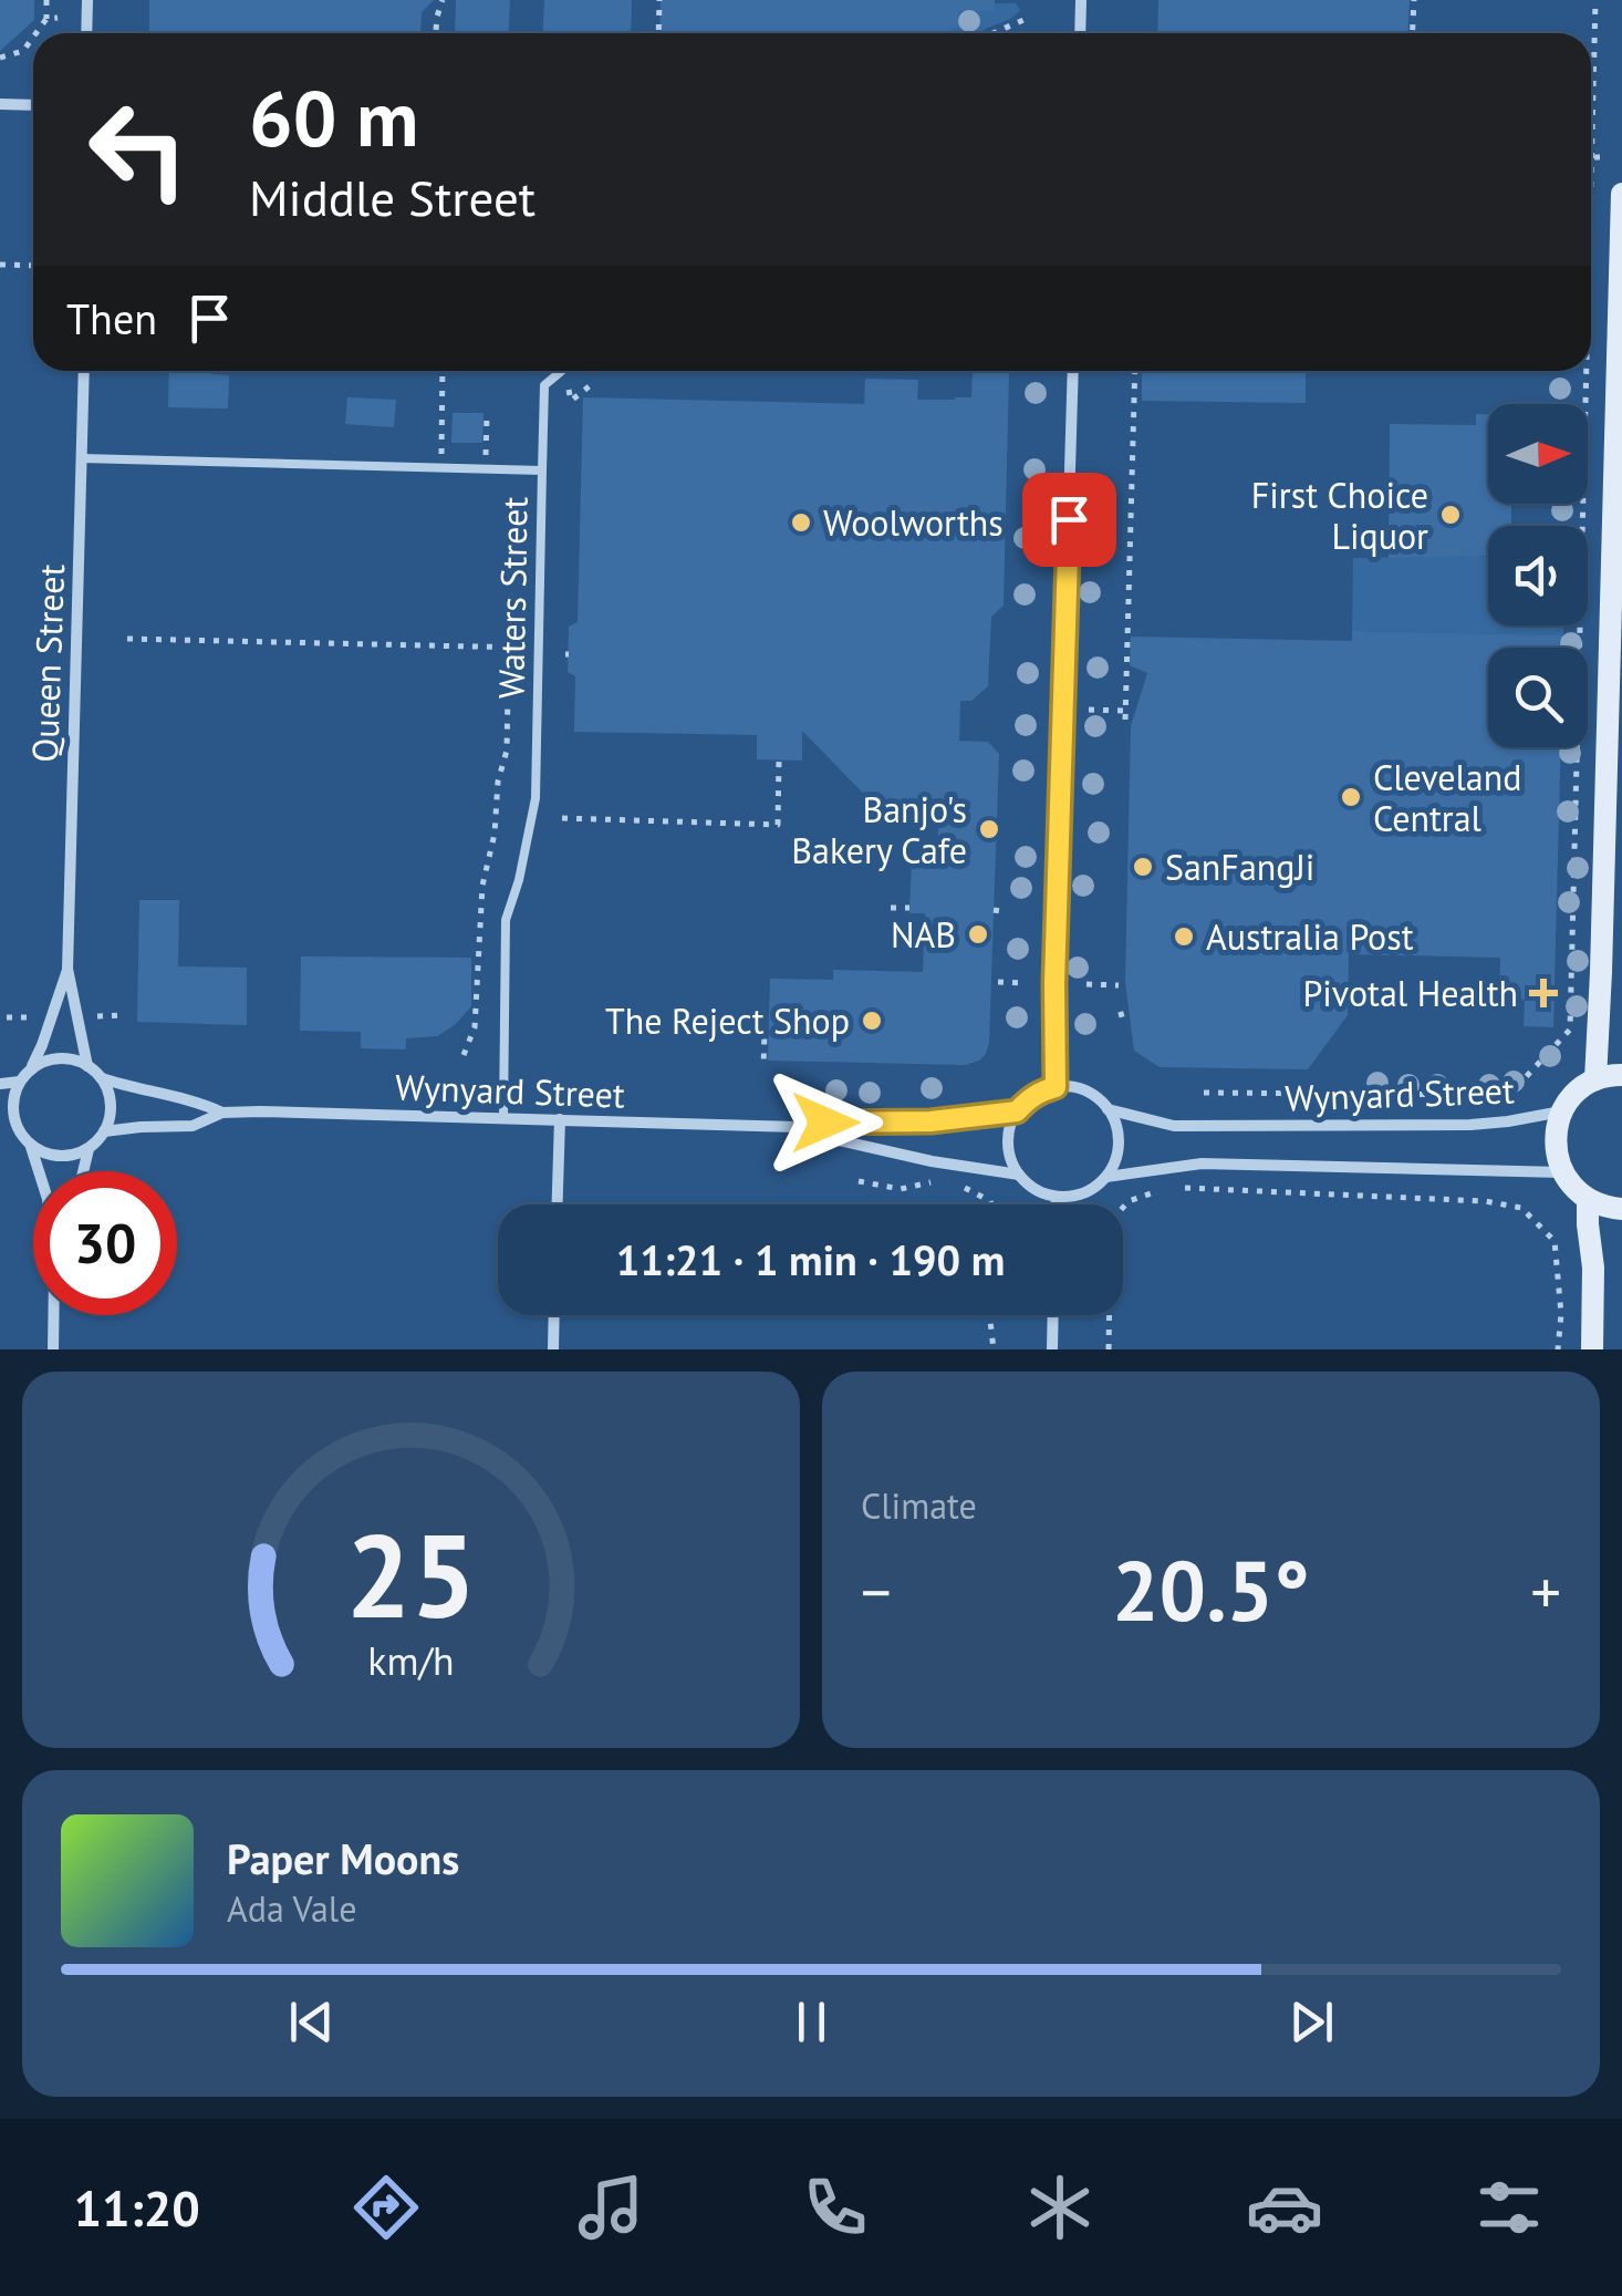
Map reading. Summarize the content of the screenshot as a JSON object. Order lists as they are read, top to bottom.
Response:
{
  "streets": {
    "street": ["Queen Street", "Wynyard Street"],
    "lane": ["Waters Street"]
  },
  "crossings": [
    ["Waters Street", "Queen Street"],
    ["Waters Street", "Wynyard Street"],
    ["Queen Street", "Wynyard Street"]
  ],
  "places": {
    "other": [
      "First Choice Liquor",
      "Woolworths",
      "Cleveland Central",
      "Banjo's Bakery Cafe",
      "SanFangJi",
      "NAB",
      "Australia Post",
      "The Reject Shop"
    ],
    "health": ["Pivotal Health"]
  },
  "north": "right",
  "page": {
    "turn": ["60 m", "Middle Street"],
    "then": "Then",
    "limit": "30",
    "trip": "11:21 · 1 min · 190 m",
    "tile": "Climate",
    "heat": ["−", "20.5°", "+"],
    "song": ["Paper Moons", "Ada Vale"],
    "tabs": "11:20",
    "gauge": ["25", "km/h"]
  }
}
